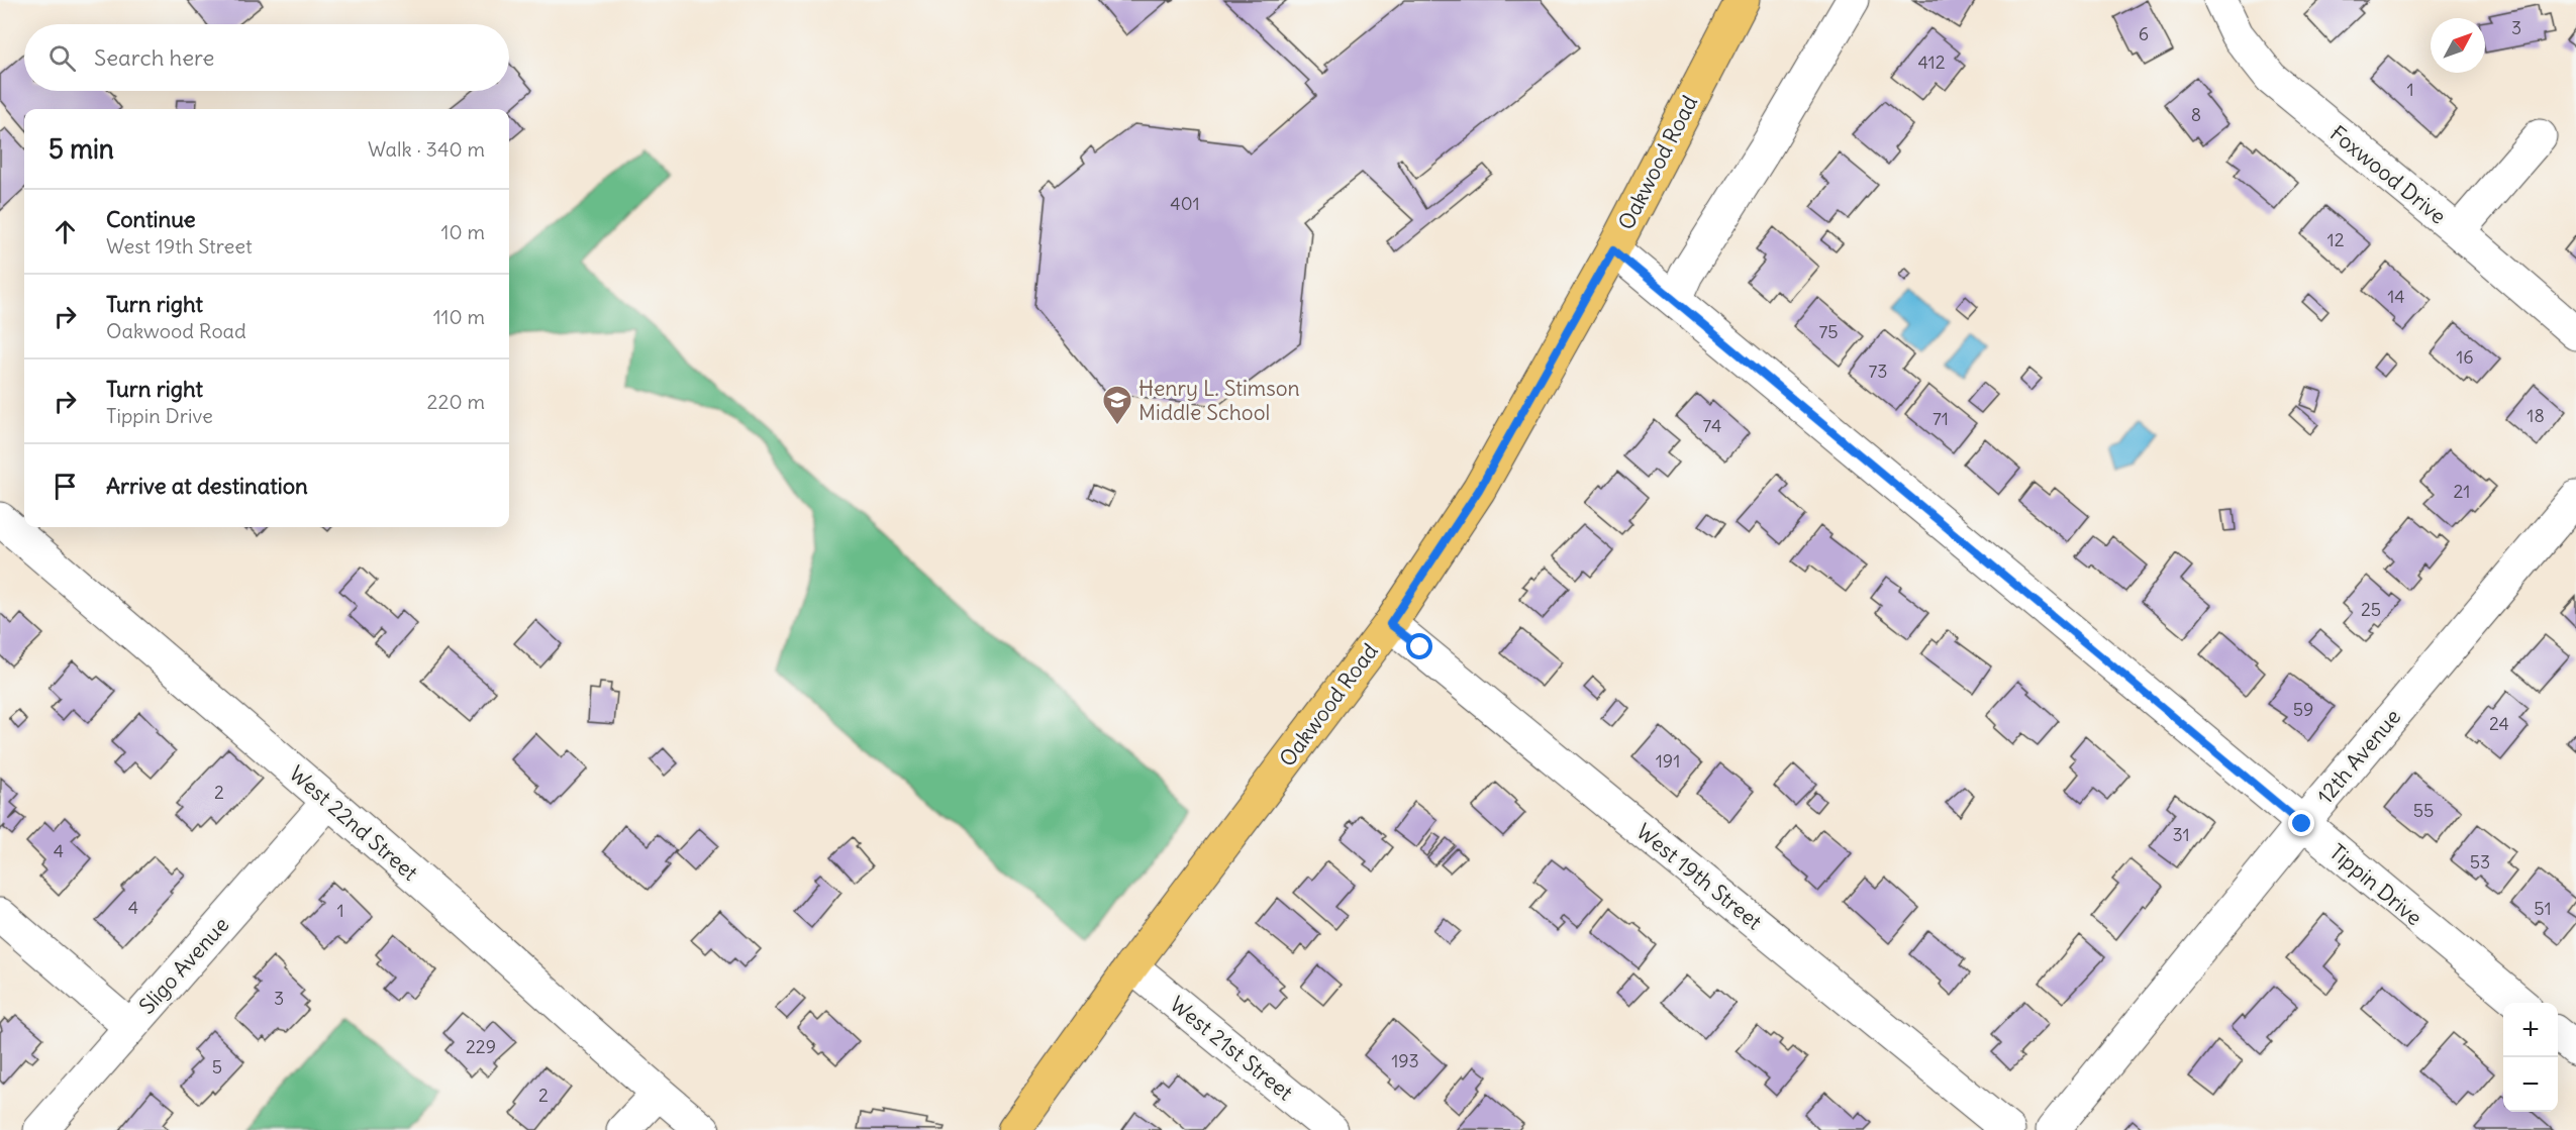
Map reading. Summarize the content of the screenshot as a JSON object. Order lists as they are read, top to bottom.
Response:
{
  "streets": {
    "main road": ["Oakwood Road"],
    "street": [
      "Foxwood Drive",
      "12th Avenue",
      "West 22nd Street",
      "West 19th Street",
      "Tippin Drive",
      "Sligo Avenue",
      "West 21st Street"
    ]
  },
  "crossings": [
    ["Oakwood Road", "West 19th Street"],
    ["Oakwood Road", "Tippin Drive"],
    ["Oakwood Road", "West 21st Street"],
    ["12th Avenue", "Tippin Drive"],
    ["West 22nd Street", "Sligo Avenue"]
  ],
  "places": {
    "school or university": ["Henry L. Stimson Middle School"]
  },
  "house_numbers": [
    "3",
    "6",
    "412",
    "1",
    "8",
    "401",
    "12",
    "14",
    "75",
    "16",
    "73",
    "18",
    "71",
    "74",
    "21",
    "25",
    "59",
    "24",
    "191",
    "2",
    "55",
    "31",
    "4",
    "53",
    "4",
    "51",
    "1",
    "3",
    "229",
    "193",
    "5",
    "2"
  ],
  "north": "top right",
  "page": {
    "search": "Search here",
    "heading": ["5 min", "Walk · 340 m"],
    "list": [
      ["Continue", "West 19th Street", "10 m"],
      ["Turn right", "Oakwood Road", "110 m"],
      ["Turn right", "Tippin Drive", "220 m"],
      "Arrive at destination"
    ],
    "map_buttons": ["+", "−"]
  }
}
